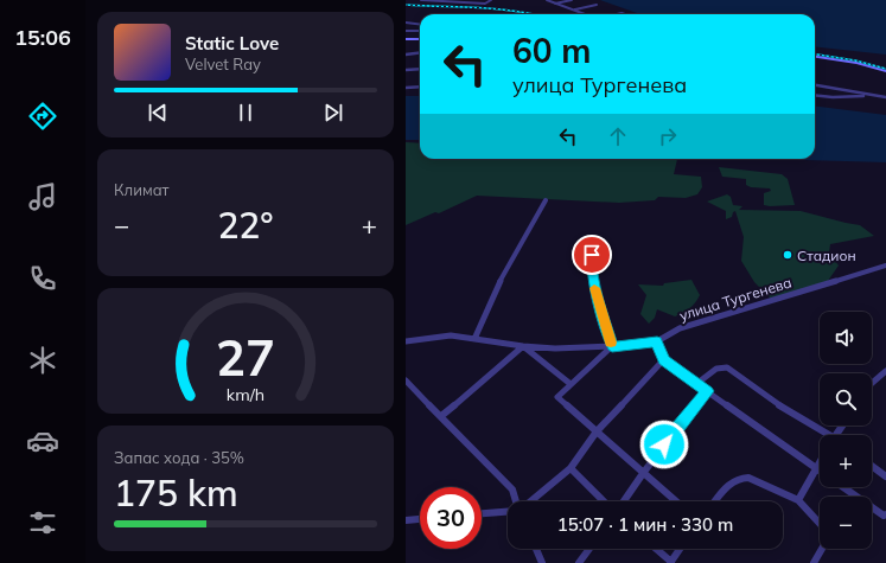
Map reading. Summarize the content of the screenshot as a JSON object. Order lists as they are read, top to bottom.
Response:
{
  "streets": {
    "street": ["улица Тургенева"]
  },
  "places": ["Стадион"],
  "page": {
    "tabs": "15:06",
    "turn": ["60 m", "улица Тургенева"],
    "song": ["Static Love", "Velvet Ray"],
    "tile": [
      "Климат",
      ["Запас хода · 35%", "175 km"]
    ],
    "heat": ["−", "22°", "+"],
    "map_buttons": ["+", "−"],
    "limit": "30",
    "trip": "15:07 · 1 мин · 330 m",
    "gauge": ["27", "km/h"]
  }
}
